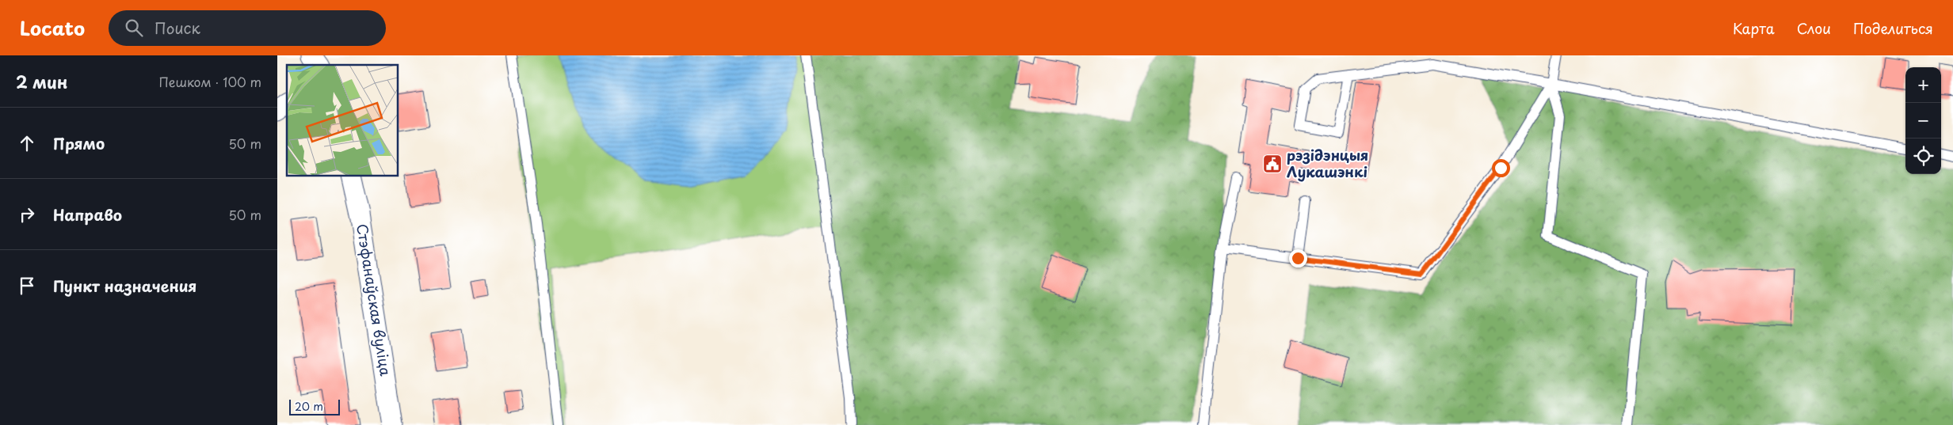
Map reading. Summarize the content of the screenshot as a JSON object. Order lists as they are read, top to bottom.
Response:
{
  "streets": {
    "street": ["Стэфанаўская вуліца"]
  },
  "places": {
    "public building": ["рэзідэнцыя Лукашэнкі"]
  },
  "scale_bar": "20 m",
  "page": {
    "header": "Locato",
    "search": "Поиск",
    "nav": ["Карта", "Слои", "Поделиться"],
    "heading": ["2 мин", "Пешком · 100 m"],
    "map_buttons": ["+", "−"],
    "list": [
      ["Прямо", "50 m"],
      ["Направо", "50 m"],
      "Пункт назначения"
    ],
    "scale": "20 m"
  }
}
